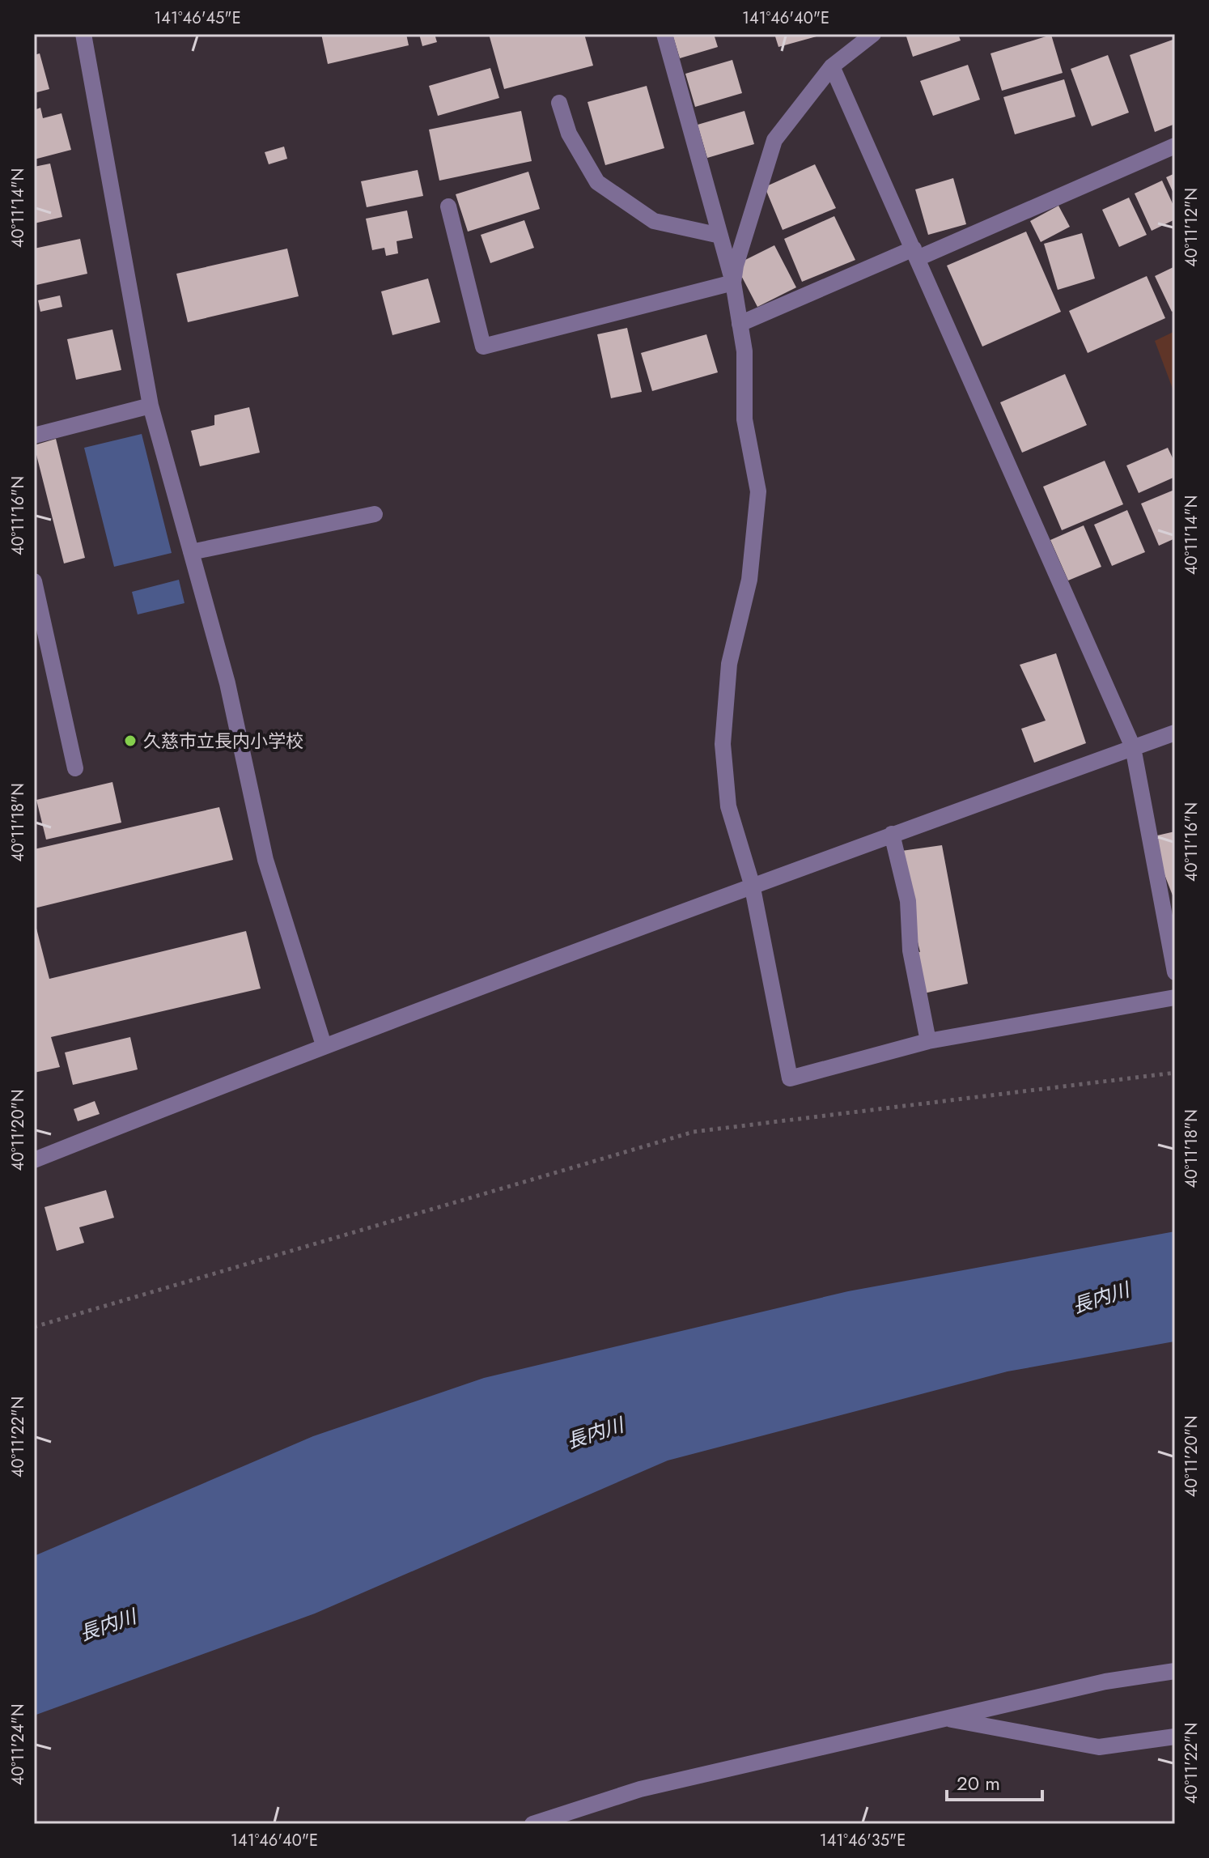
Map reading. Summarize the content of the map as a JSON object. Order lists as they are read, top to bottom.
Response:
{
  "water": ["長内川"],
  "places": ["久慈市立長内小学校"],
  "scale_bar": "20 m",
  "coordinates": [
    "141°46'45\"E",
    "141°46'40\"E",
    "40°11'14\"N",
    "40°11'12\"N",
    "40°11'16\"N",
    "40°11'18\"N",
    "40°11'20\"N",
    "40°11'22\"N",
    "40°11'24\"N",
    "141°46'35\"E"
  ]
}
